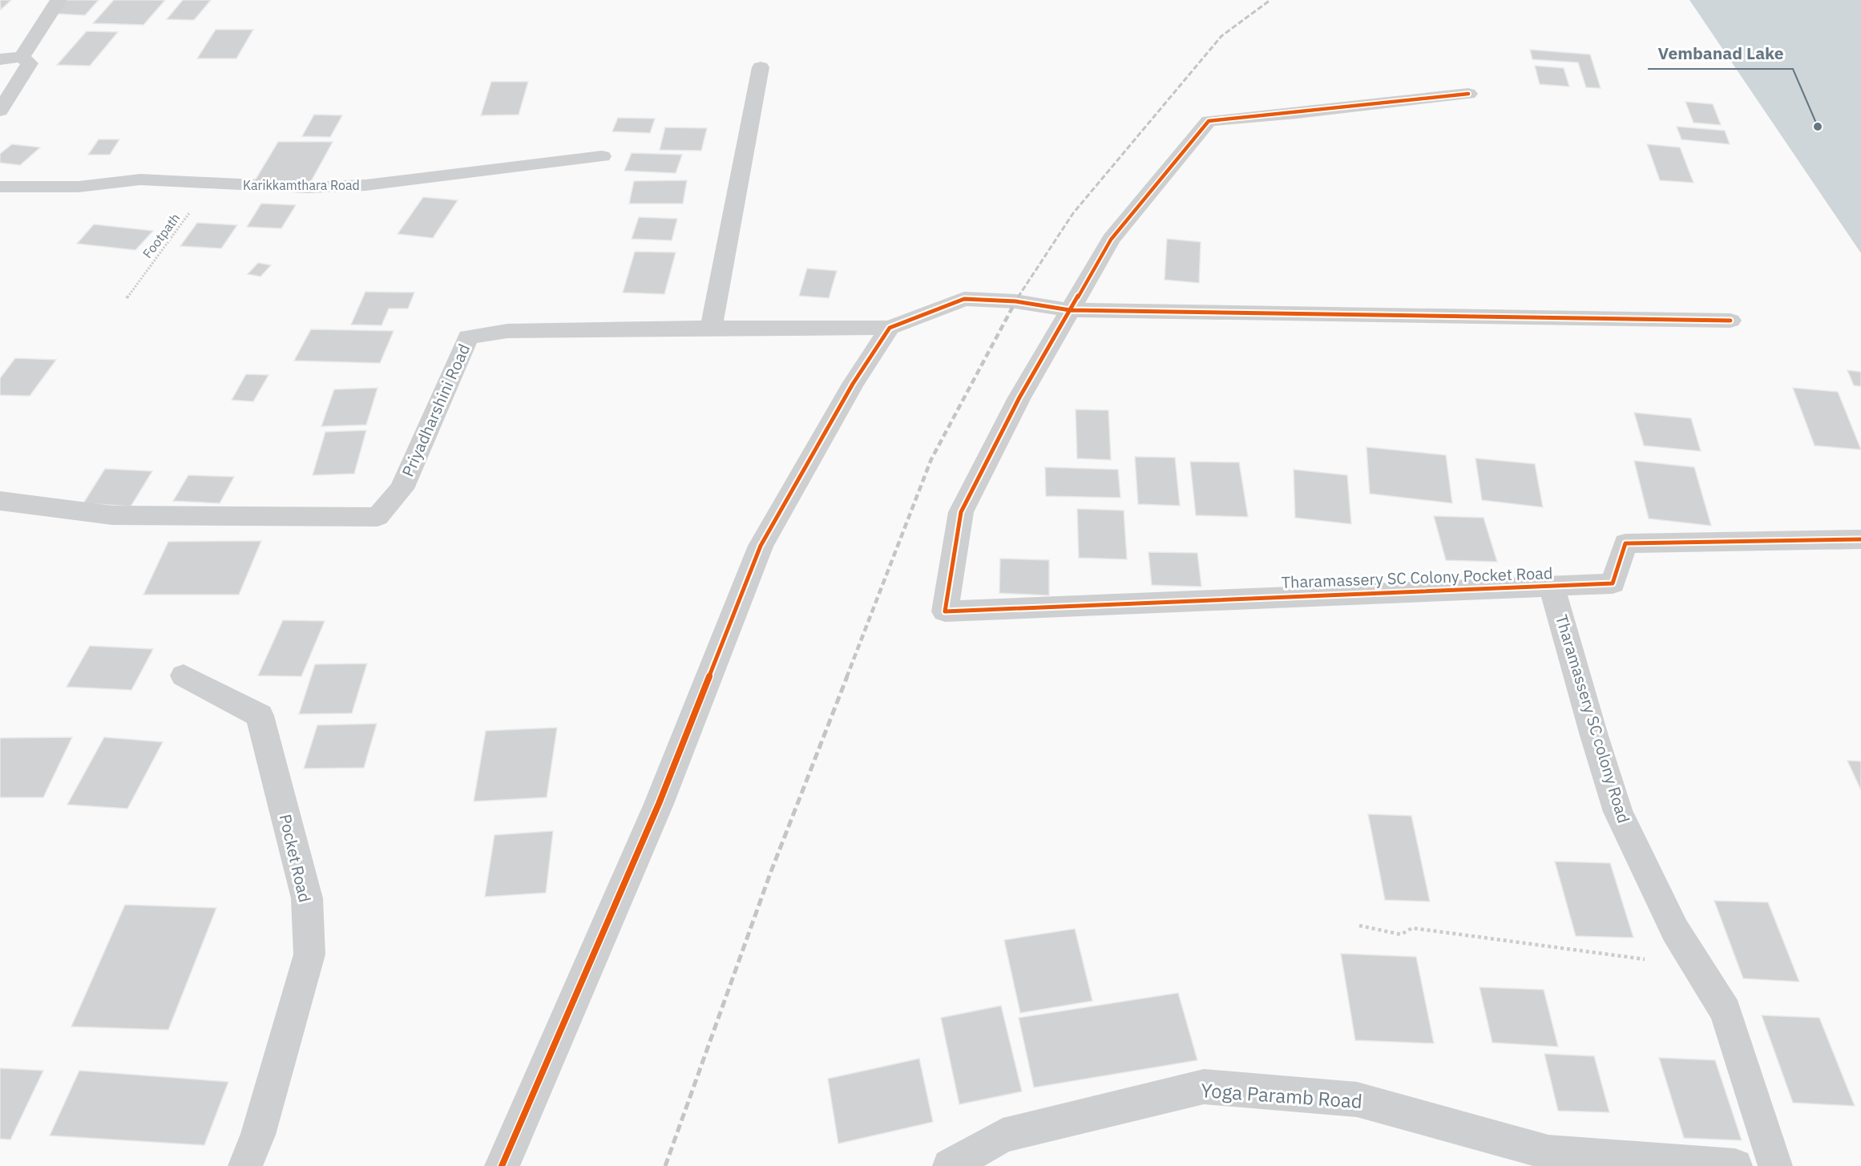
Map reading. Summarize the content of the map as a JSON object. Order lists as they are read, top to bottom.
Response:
{
  "streets": {
    "street": [
      "Karikkamthara Road",
      "Priyadharshini Road",
      "Tharamassery SC Colony Pocket Road",
      "Tharamassery SC colony Road",
      "Pocket Road",
      "Yoga Paramb Road"
    ],
    "path": ["Footpath"]
  },
  "crossings": [
    ["Karikkamthara Road", "Footpath"],
    ["Tharamassery SC Colony Pocket Road", "Tharamassery SC colony Road"]
  ],
  "places": ["Vembanad Lake"]
}
